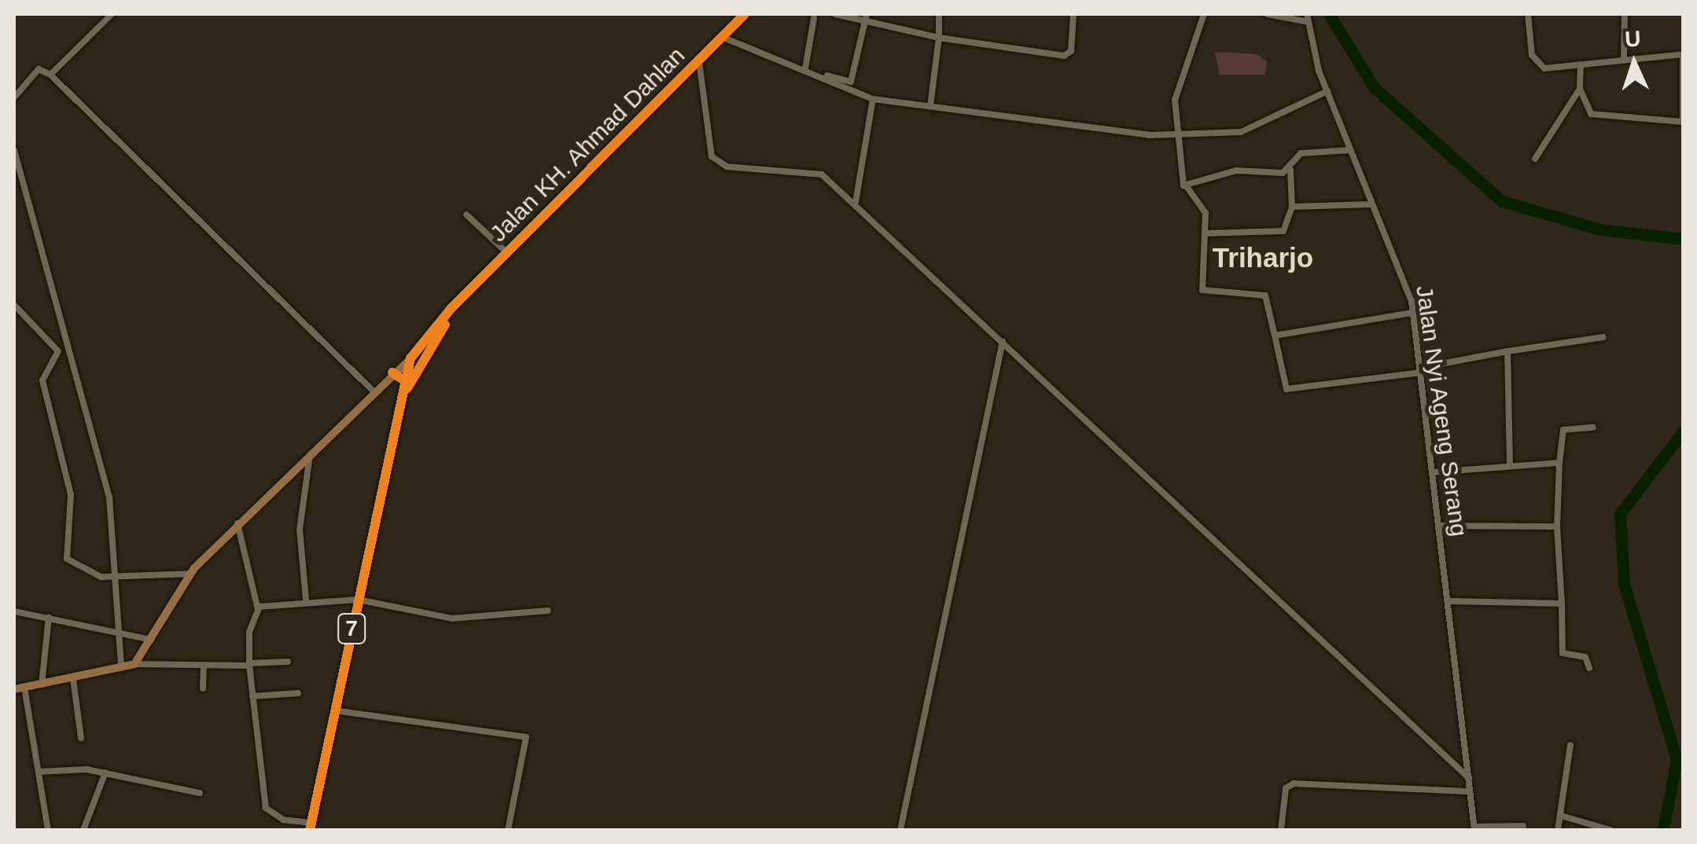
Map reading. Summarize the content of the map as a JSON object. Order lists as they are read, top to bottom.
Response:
{
  "streets": {
    "highway": ["Jalan KH. Ahmad Dahlan", "7"],
    "street": ["Jalan Nyi Ageng Serang"]
  },
  "districts": ["Triharjo"],
  "north": "top"
}
